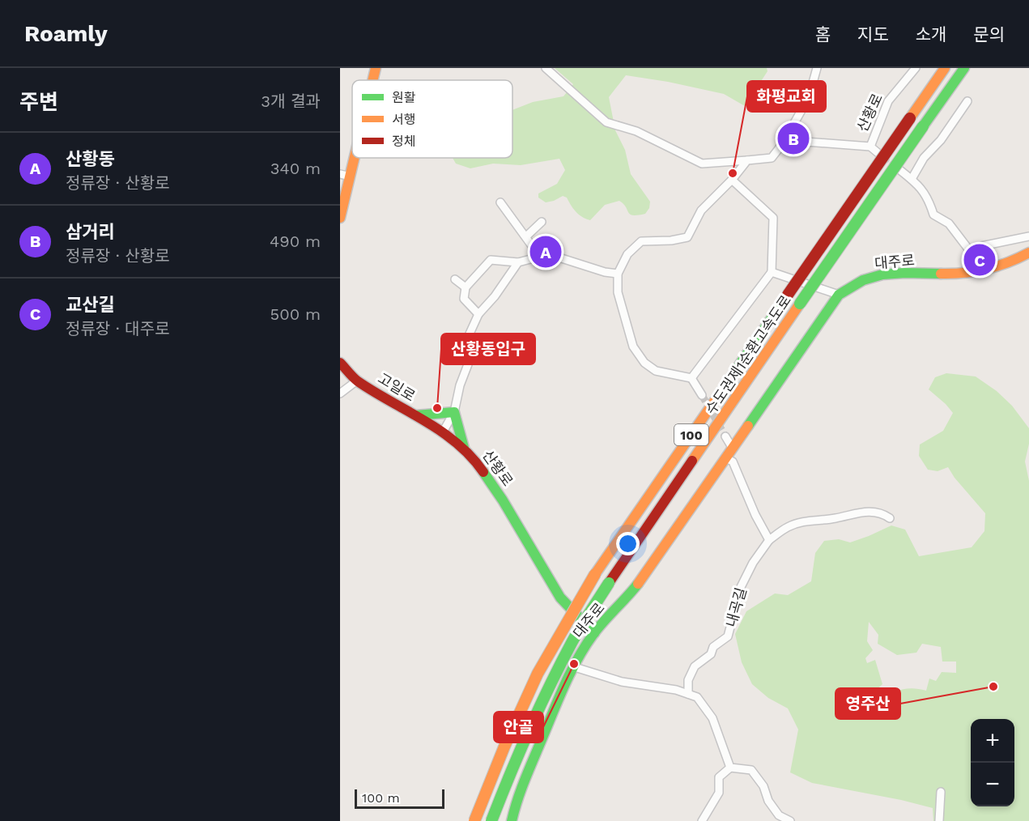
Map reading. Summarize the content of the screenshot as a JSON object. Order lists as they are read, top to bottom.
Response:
{
  "streets": {
    "main road": [
      "산황로",
      "대주로",
      "수도권제1순환고속도로",
      "고일로",
      "100"
    ],
    "street": ["내곡길"]
  },
  "crossings": [
    ["산황로", "대주로"],
    ["산황로", "고일로"]
  ],
  "places": [
    "화평교회",
    "산황동입구",
    "안골",
    "영주산"
  ],
  "legend": ["원활", "서행", "정체"],
  "scale_bar": "100 m",
  "page": {
    "header": "Roamly",
    "nav": [
      "홈",
      "지도",
      "소개",
      "문의"
    ],
    "heading": ["주변", "3개 결과"],
    "pins": ["B", "A", "C"],
    "list": [
      {
        "mark": "A",
        "name": "산황동",
        "note": "정류장 · 산황로",
        "value": "340 m"
      },
      {
        "mark": "B",
        "name": "삼거리",
        "note": "정류장 · 산황로",
        "value": "490 m"
      },
      {
        "mark": "C",
        "name": "교산길",
        "note": "정류장 · 대주로",
        "value": "500 m"
      }
    ],
    "map_buttons": ["+", "−"],
    "scale": "100 m"
  }
}
